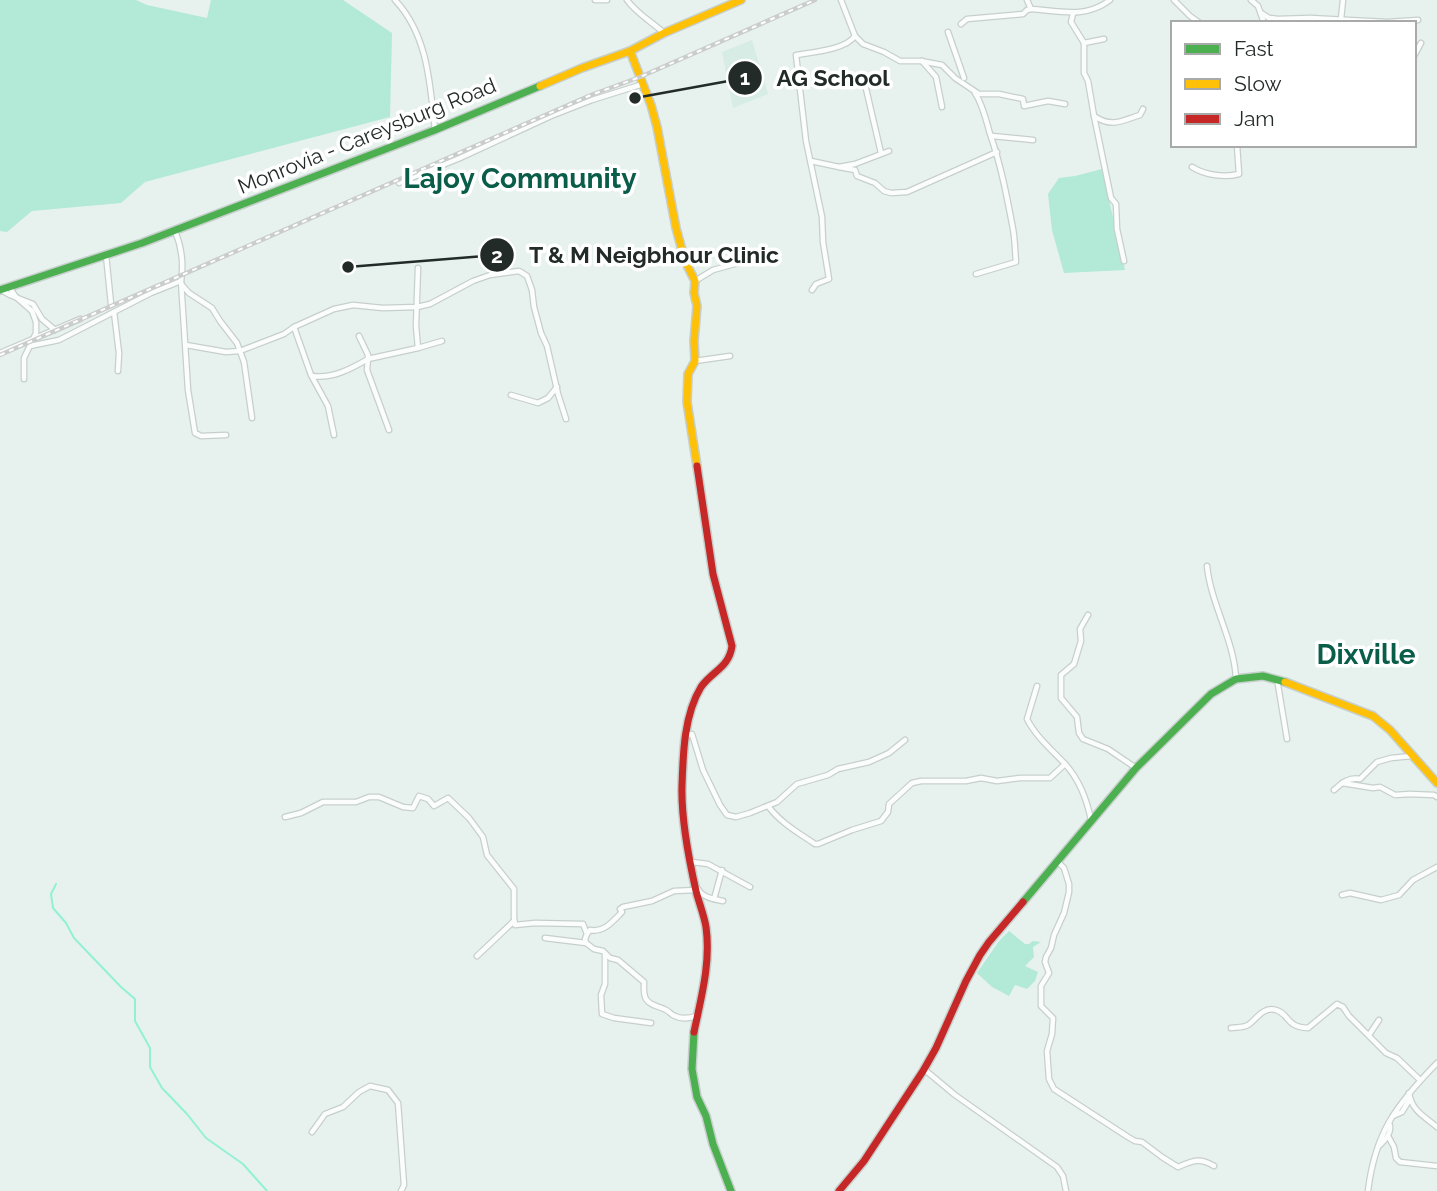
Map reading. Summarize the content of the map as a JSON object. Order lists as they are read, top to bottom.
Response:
{
  "streets": {
    "main road": ["Monrovia - Careysburg Road"]
  },
  "districts": ["Lajoy Community", "Dixville"],
  "places": ["AG School", "T & M Neigbhour Clinic"],
  "legend": ["Fast", "Slow", "Jam"]
}
